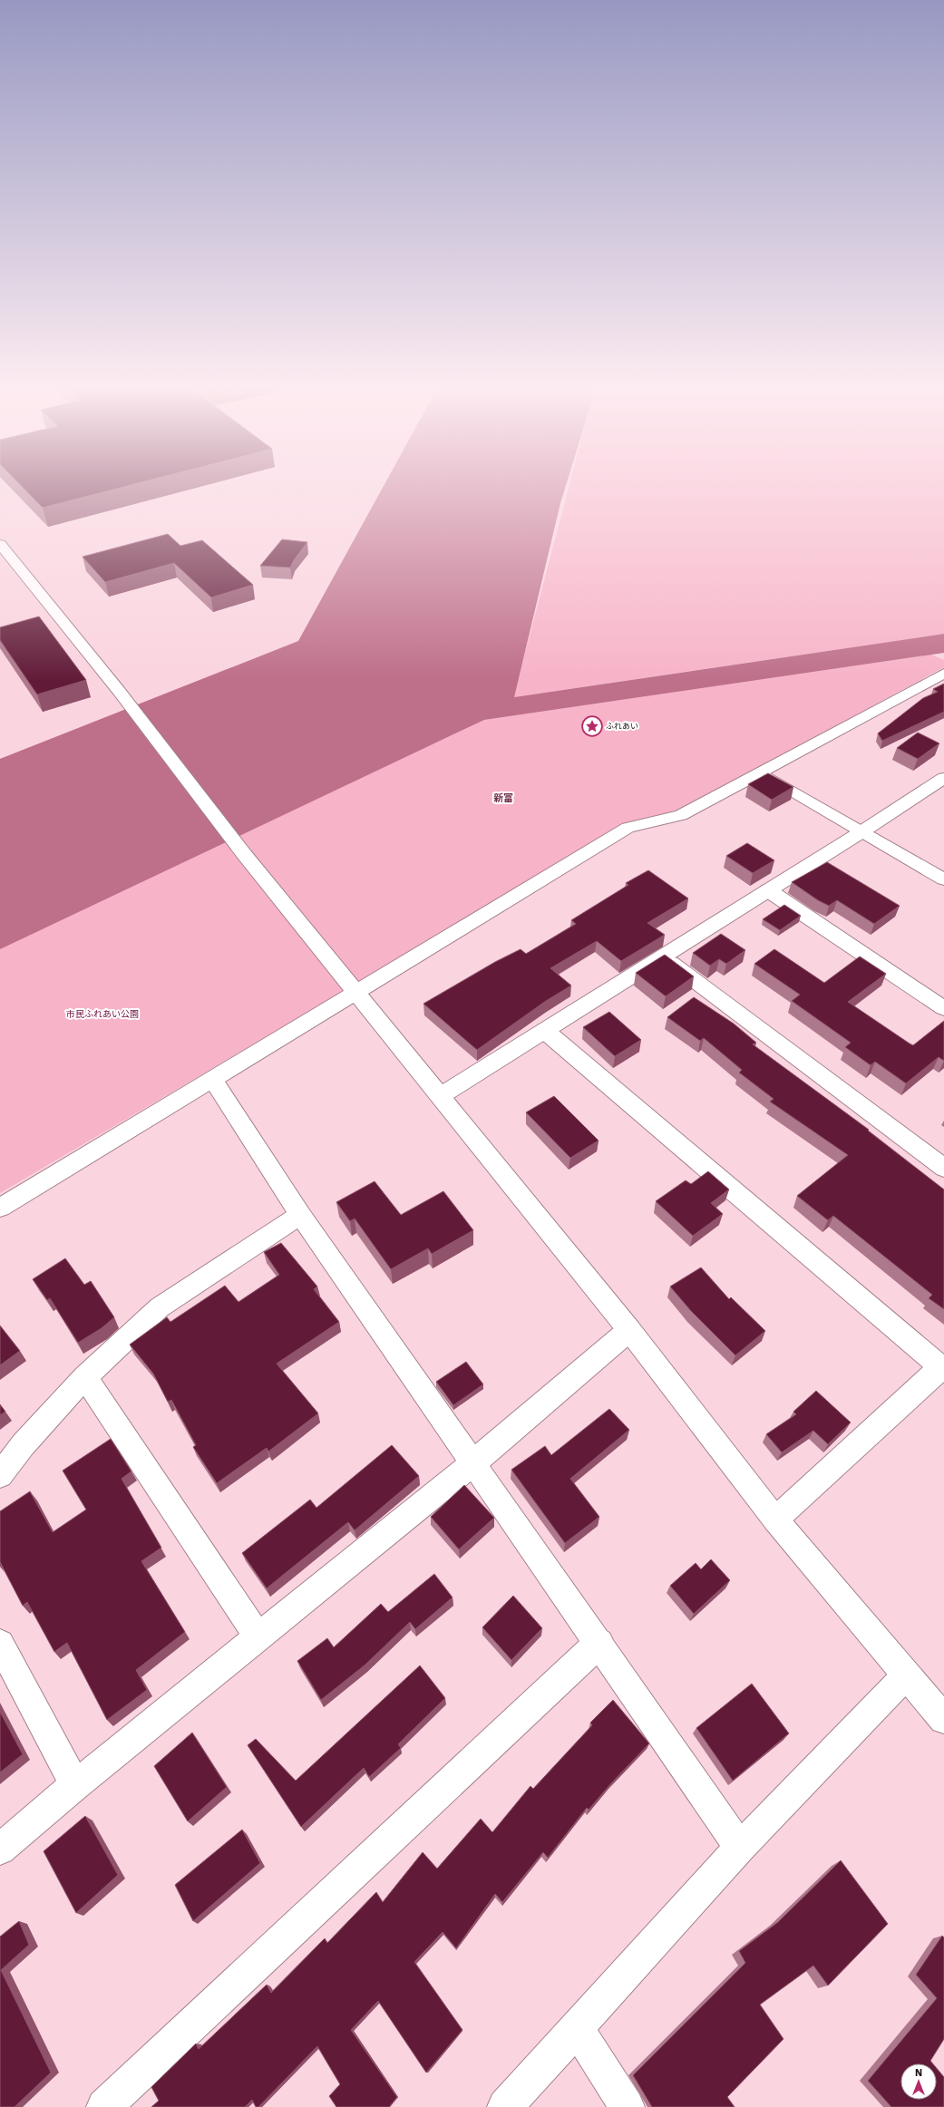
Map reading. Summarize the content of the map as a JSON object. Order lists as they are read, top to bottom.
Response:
{
  "districts": ["新富"],
  "parks": ["市民ふれあい公園"],
  "places": {
    "place": ["ふれあい"]
  },
  "north": "top"
}
